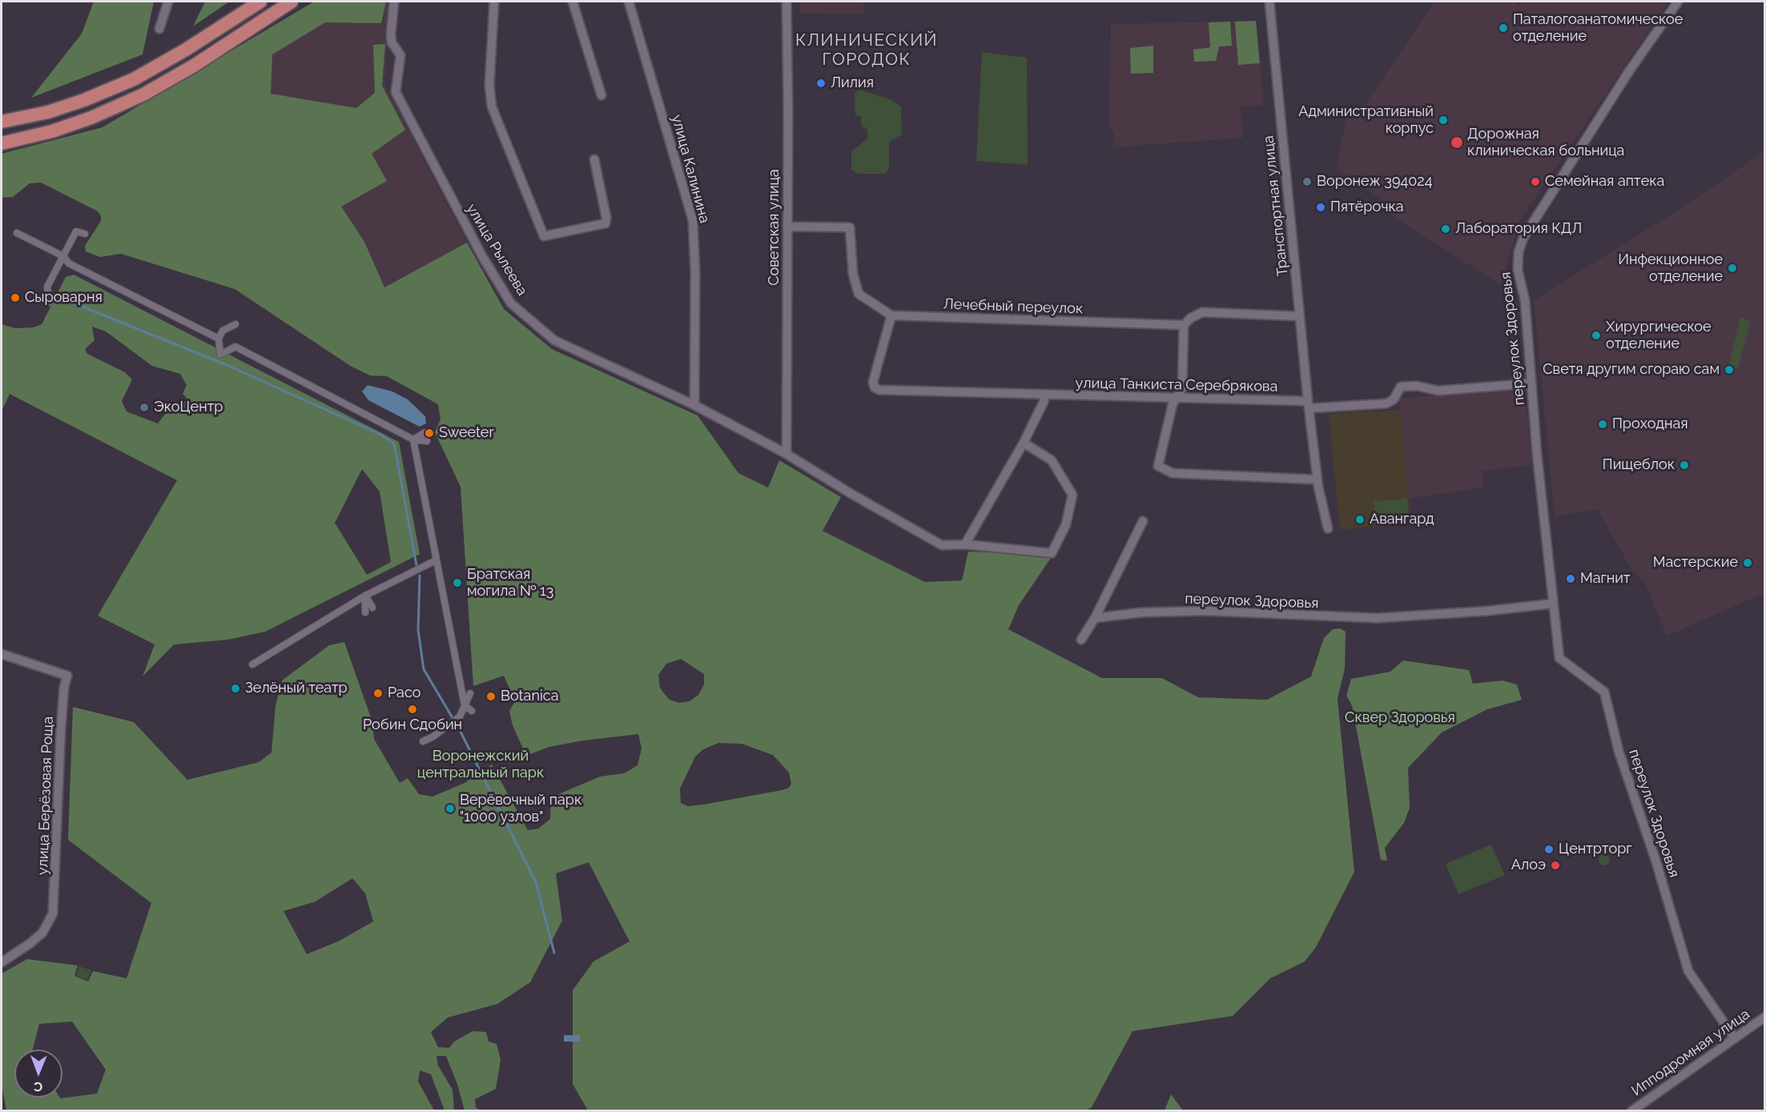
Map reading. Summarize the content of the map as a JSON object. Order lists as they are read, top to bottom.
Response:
{
  "streets": {
    "street": [
      "улица Калинина",
      "Транспортная улица",
      "Советская улица",
      "улица Рылеева",
      "Лечебный переулок",
      "переулок Здоровья",
      "улица Танкиста Серебрякова",
      "улица Берёзовая Роща",
      "Ипподромная улица"
    ]
  },
  "crossings": [
    ["улица Калинина", "улица Рылеева"],
    ["Транспортная улица", "улица Танкиста Серебрякова"],
    ["Советская улица", "улица Рылеева"],
    ["Лечебный переулок", "улица Танкиста Серебрякова"],
    ["переулок Здоровья", "улица Танкиста Серебрякова"],
    ["переулок Здоровья", "Ипподромная улица"]
  ],
  "districts": ["КЛИНИЧЕСКИЙ ГОРОДОК"],
  "parks": ["Сквер Здоровья", "Воронежский центральный парк"],
  "places": [
    "Паталогоанатомическое отделение",
    "Лилия",
    "Административный корпус",
    "Дорожная клиническая больница",
    "Воронеж 394024",
    "Семейная аптека",
    "Пятёрочка",
    "Лаборатория КДЛ",
    "Инфекционное отделение",
    "Сыроварня",
    "Хирургическое отделение",
    "Светя другим сгораю сам",
    "ЭкоЦентр",
    "Проходная",
    "Sweeter",
    "Пищеблок",
    "Авангард",
    "Мастерские",
    "Магнит",
    "Братская могила № 13",
    "Зелёный театр",
    "Paco",
    "Botanica",
    "Робин Сдобин",
    "Верёвочный парк \"1000 узлов\"",
    "Центрторг",
    "Алоэ"
  ],
  "north": "bottom"
}
